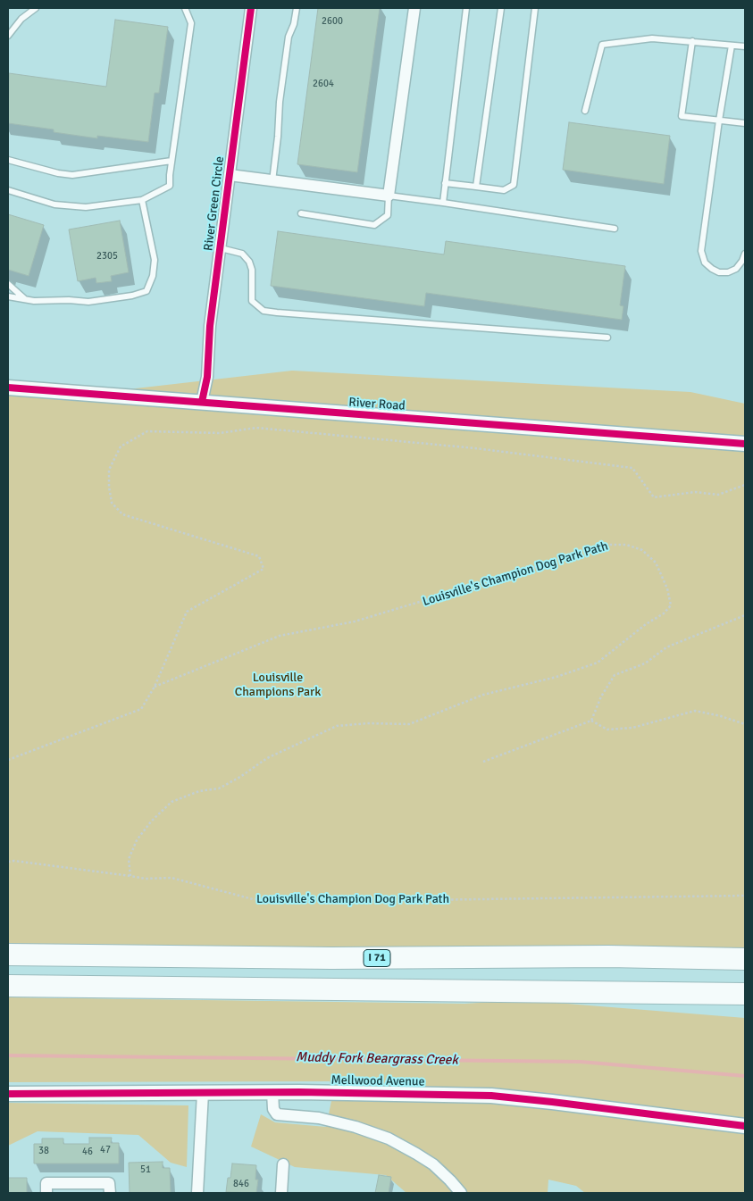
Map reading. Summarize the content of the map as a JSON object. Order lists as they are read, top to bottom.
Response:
{
  "streets": {
    "highway": ["I 71"],
    "street": ["River Green Circle", "River Road", "Mellwood Avenue"],
    "path": ["Louisville's Champion Dog Park Path"]
  },
  "crossings": [
    ["River Green Circle", "River Road"]
  ],
  "water": ["Muddy Fork Beargrass Creek"],
  "parks": ["Louisville Champions Park"],
  "house_numbers": [
    "2600",
    "2604",
    "2305",
    "47",
    "38",
    "46",
    "51",
    "846"
  ]
}
